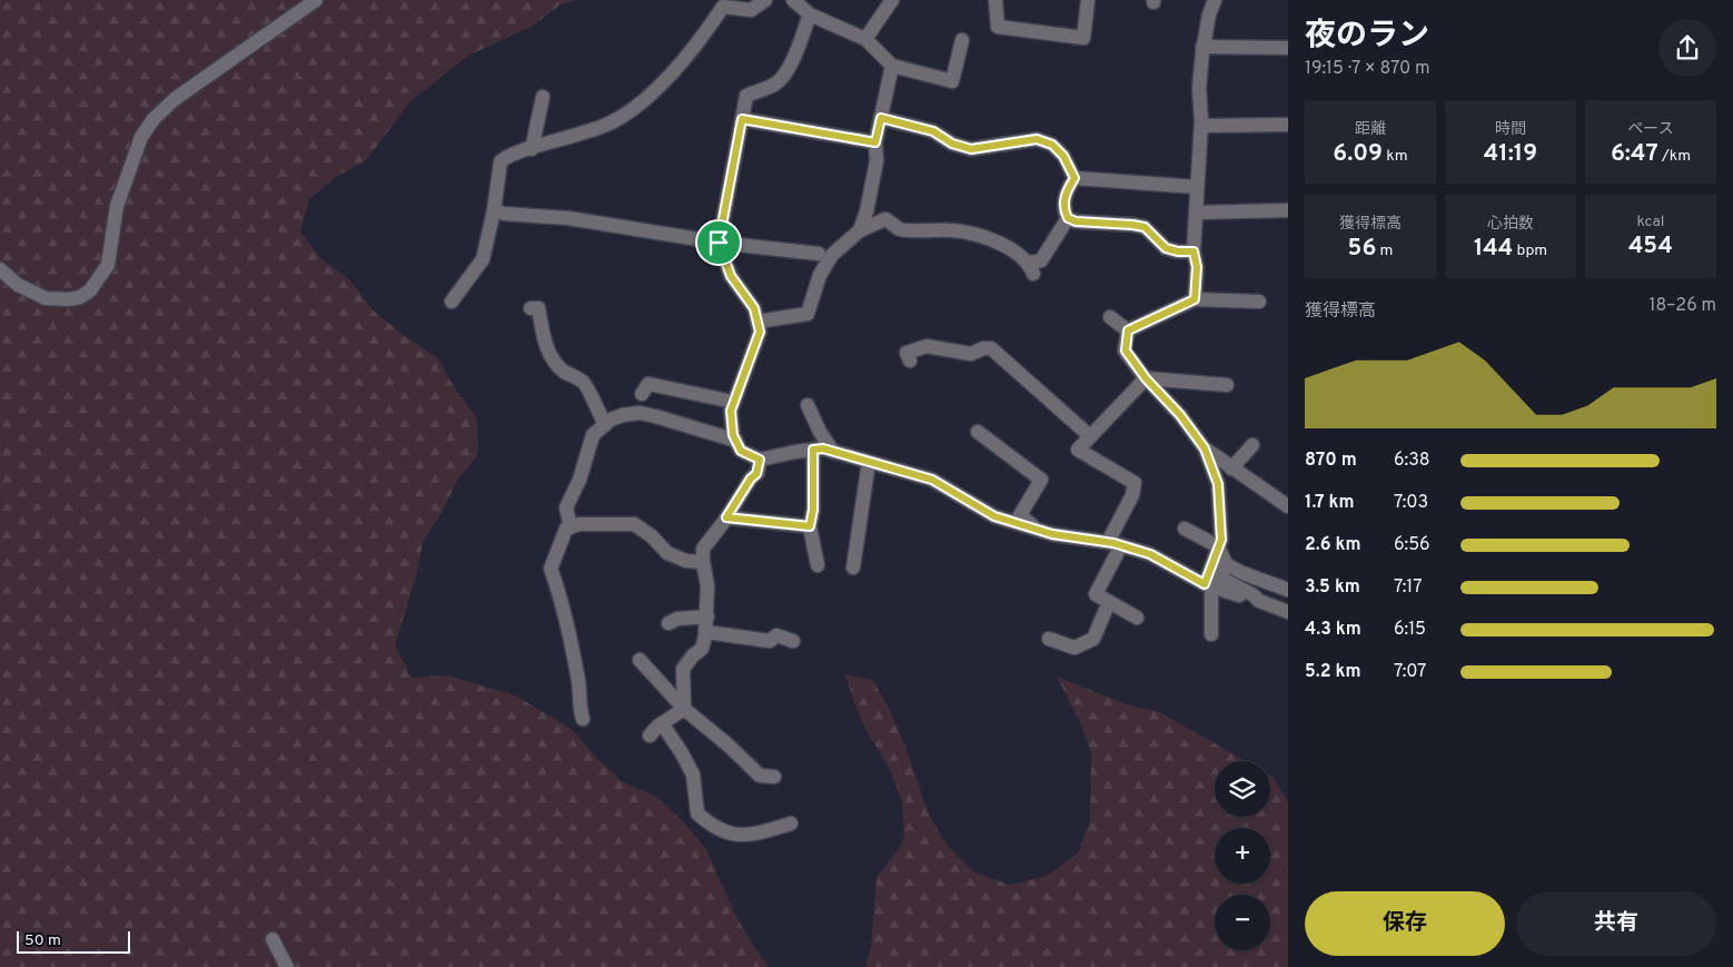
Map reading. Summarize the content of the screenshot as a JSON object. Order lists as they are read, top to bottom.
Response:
{
  "scale_bar": "50 m",
  "page": {
    "heading": ["夜のラン", "19:15 · 7 × 870 m"],
    "stats": [
      ["距離", "6.09 km"],
      ["時間", "41:19"],
      ["ペース", "6:47 /km"],
      ["獲得標高", "56 m"],
      ["心拍数", "144 bpm"],
      ["kcal", "454"]
    ],
    "chart": ["獲得標高", "18–26 m"],
    "list": [
      {
        "name": "870 m",
        "note": "6:38"
      },
      {
        "name": "1.7 km",
        "note": "7:03"
      },
      {
        "name": "2.6 km",
        "note": "6:56"
      },
      {
        "name": "3.5 km",
        "note": "7:17"
      },
      {
        "name": "4.3 km",
        "note": "6:15"
      },
      {
        "name": "5.2 km",
        "note": "7:07"
      }
    ],
    "map_buttons": ["+", "−"],
    "buttons": ["保存", "共有"],
    "scale": "50 m"
  }
}
